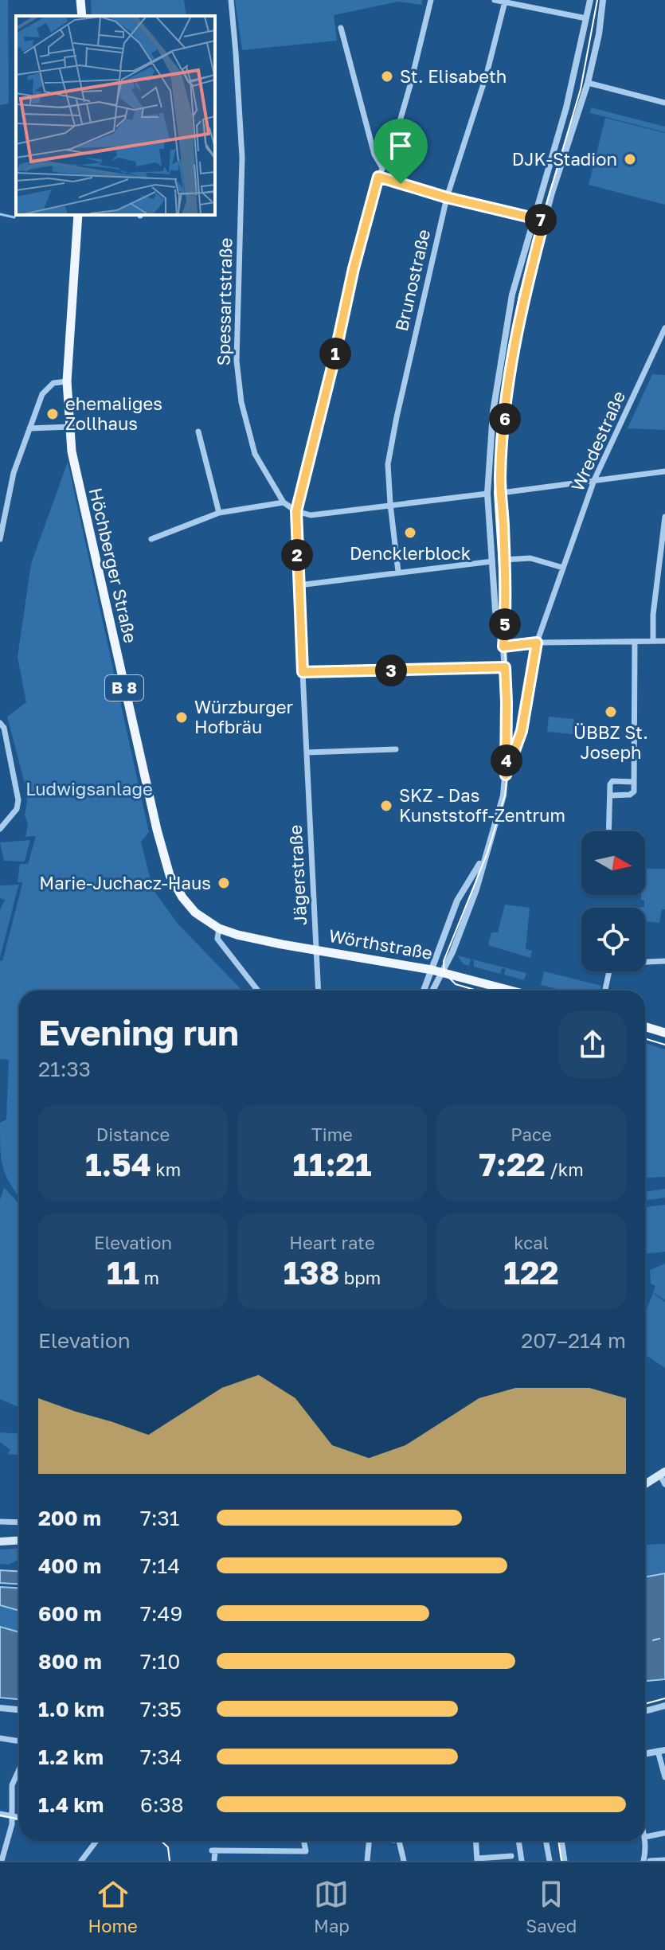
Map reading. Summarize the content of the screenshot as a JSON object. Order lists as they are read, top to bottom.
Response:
{
  "streets": {
    "main road": ["Höchberger Straße", "B 8", "Wörthstraße"],
    "street": [
      "Brunostraße",
      "Spessartstraße",
      "Wredestraße",
      "Jägerstraße"
    ]
  },
  "crossings": [
    ["Spessartstraße", "Jägerstraße"],
    ["Höchberger Straße", "Wörthstraße"],
    ["Jägerstraße", "Wörthstraße"]
  ],
  "parks": ["Ludwigsanlage"],
  "places": [
    "St. Elisabeth",
    "DJK-Stadion",
    "ehemaliges Zollhaus",
    "Dencklerblock",
    "ÜBBZ St. Joseph",
    "Würzburger Hofbräu",
    "SKZ - Das Kunststoff-Zentrum",
    "Marie-Juchacz-Haus"
  ],
  "north": "right",
  "page": {
    "pins": [
      "7",
      "1",
      "6",
      "2",
      "5",
      "3",
      "4"
    ],
    "heading": ["Evening run", "21:33"],
    "stats": [
      ["Distance", "1.54 km"],
      ["Time", "11:21"],
      ["Pace", "7:22 /km"],
      ["Elevation", "11 m"],
      ["Heart rate", "138 bpm"],
      ["kcal", "122"]
    ],
    "chart": ["Elevation", "207–214 m"],
    "list": [
      {
        "name": "200 m",
        "note": "7:31"
      },
      {
        "name": "400 m",
        "note": "7:14"
      },
      {
        "name": "600 m",
        "note": "7:49"
      },
      {
        "name": "800 m",
        "note": "7:10"
      },
      {
        "name": "1.0 km",
        "note": "7:35"
      },
      {
        "name": "1.2 km",
        "note": "7:34"
      },
      {
        "name": "1.4 km",
        "note": "6:38"
      }
    ],
    "tabs": ["Home", "Map", "Saved"]
  }
}
